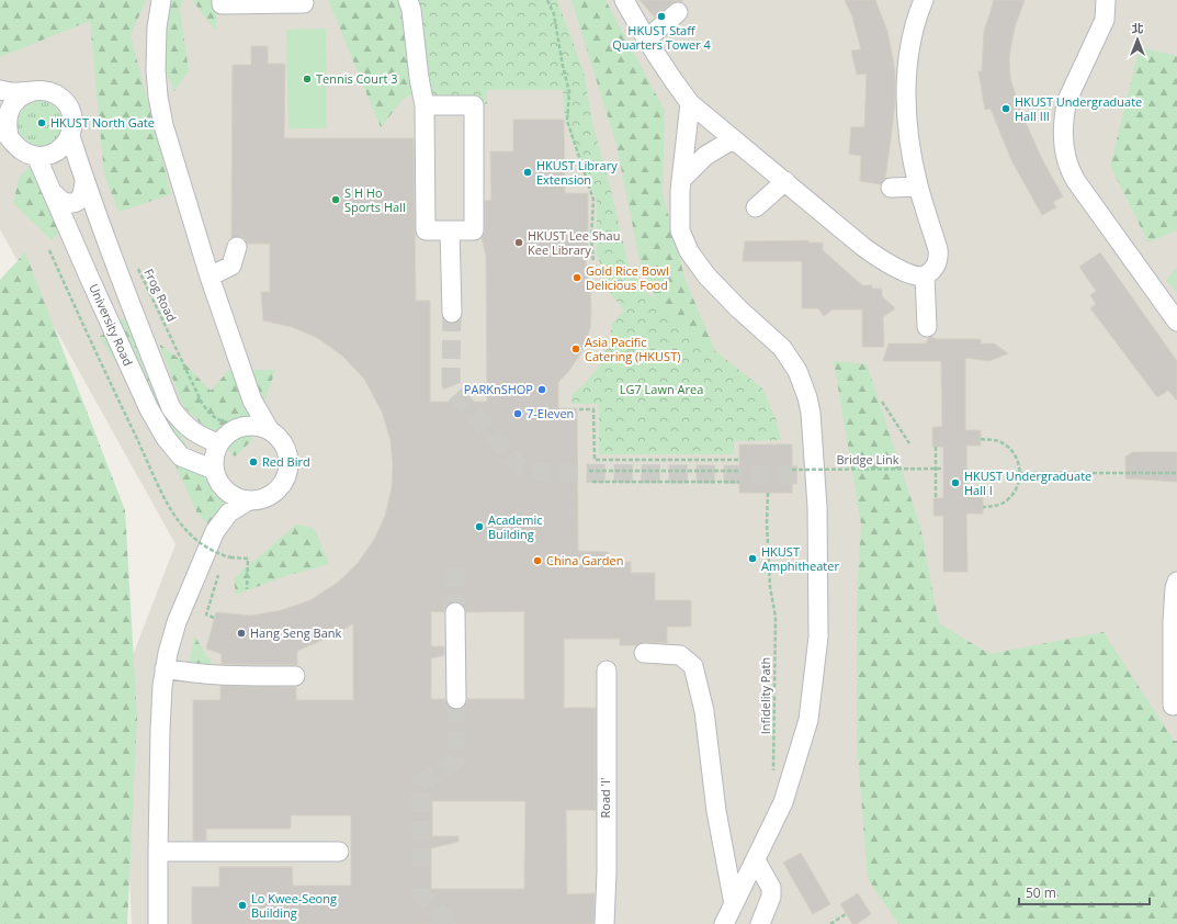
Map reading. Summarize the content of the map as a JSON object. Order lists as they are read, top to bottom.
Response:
{
  "streets": {
    "street": ["University Road", "Road 'I'"],
    "path": ["Frog Road", "Bridge Link", "Infidelity Path"]
  },
  "crossings": [
    ["Frog Road", "University Road"]
  ],
  "parks": ["LG7 Lawn Area"],
  "places": [
    "HKUST Staff Quarters Tower 4",
    "Tennis Court 3",
    "HKUST Undergraduate Hall III",
    "HKUST North Gate",
    "HKUST Library Extension",
    "S H Ho Sports Hall",
    "HKUST Lee Shau Kee Library",
    "Gold Rice Bowl Delicious Food",
    "Asia Pacific Catering (HKUST)",
    "PARKnSHOP",
    "7-Eleven",
    "Red Bird",
    "HKUST Undergraduate Hall I",
    "Academic Building",
    "HKUST Amphitheater",
    "China Garden",
    "Hang Seng Bank",
    "Lo Kwee-Seong Building"
  ],
  "scale_bar": "50 m",
  "north": "top"
}
